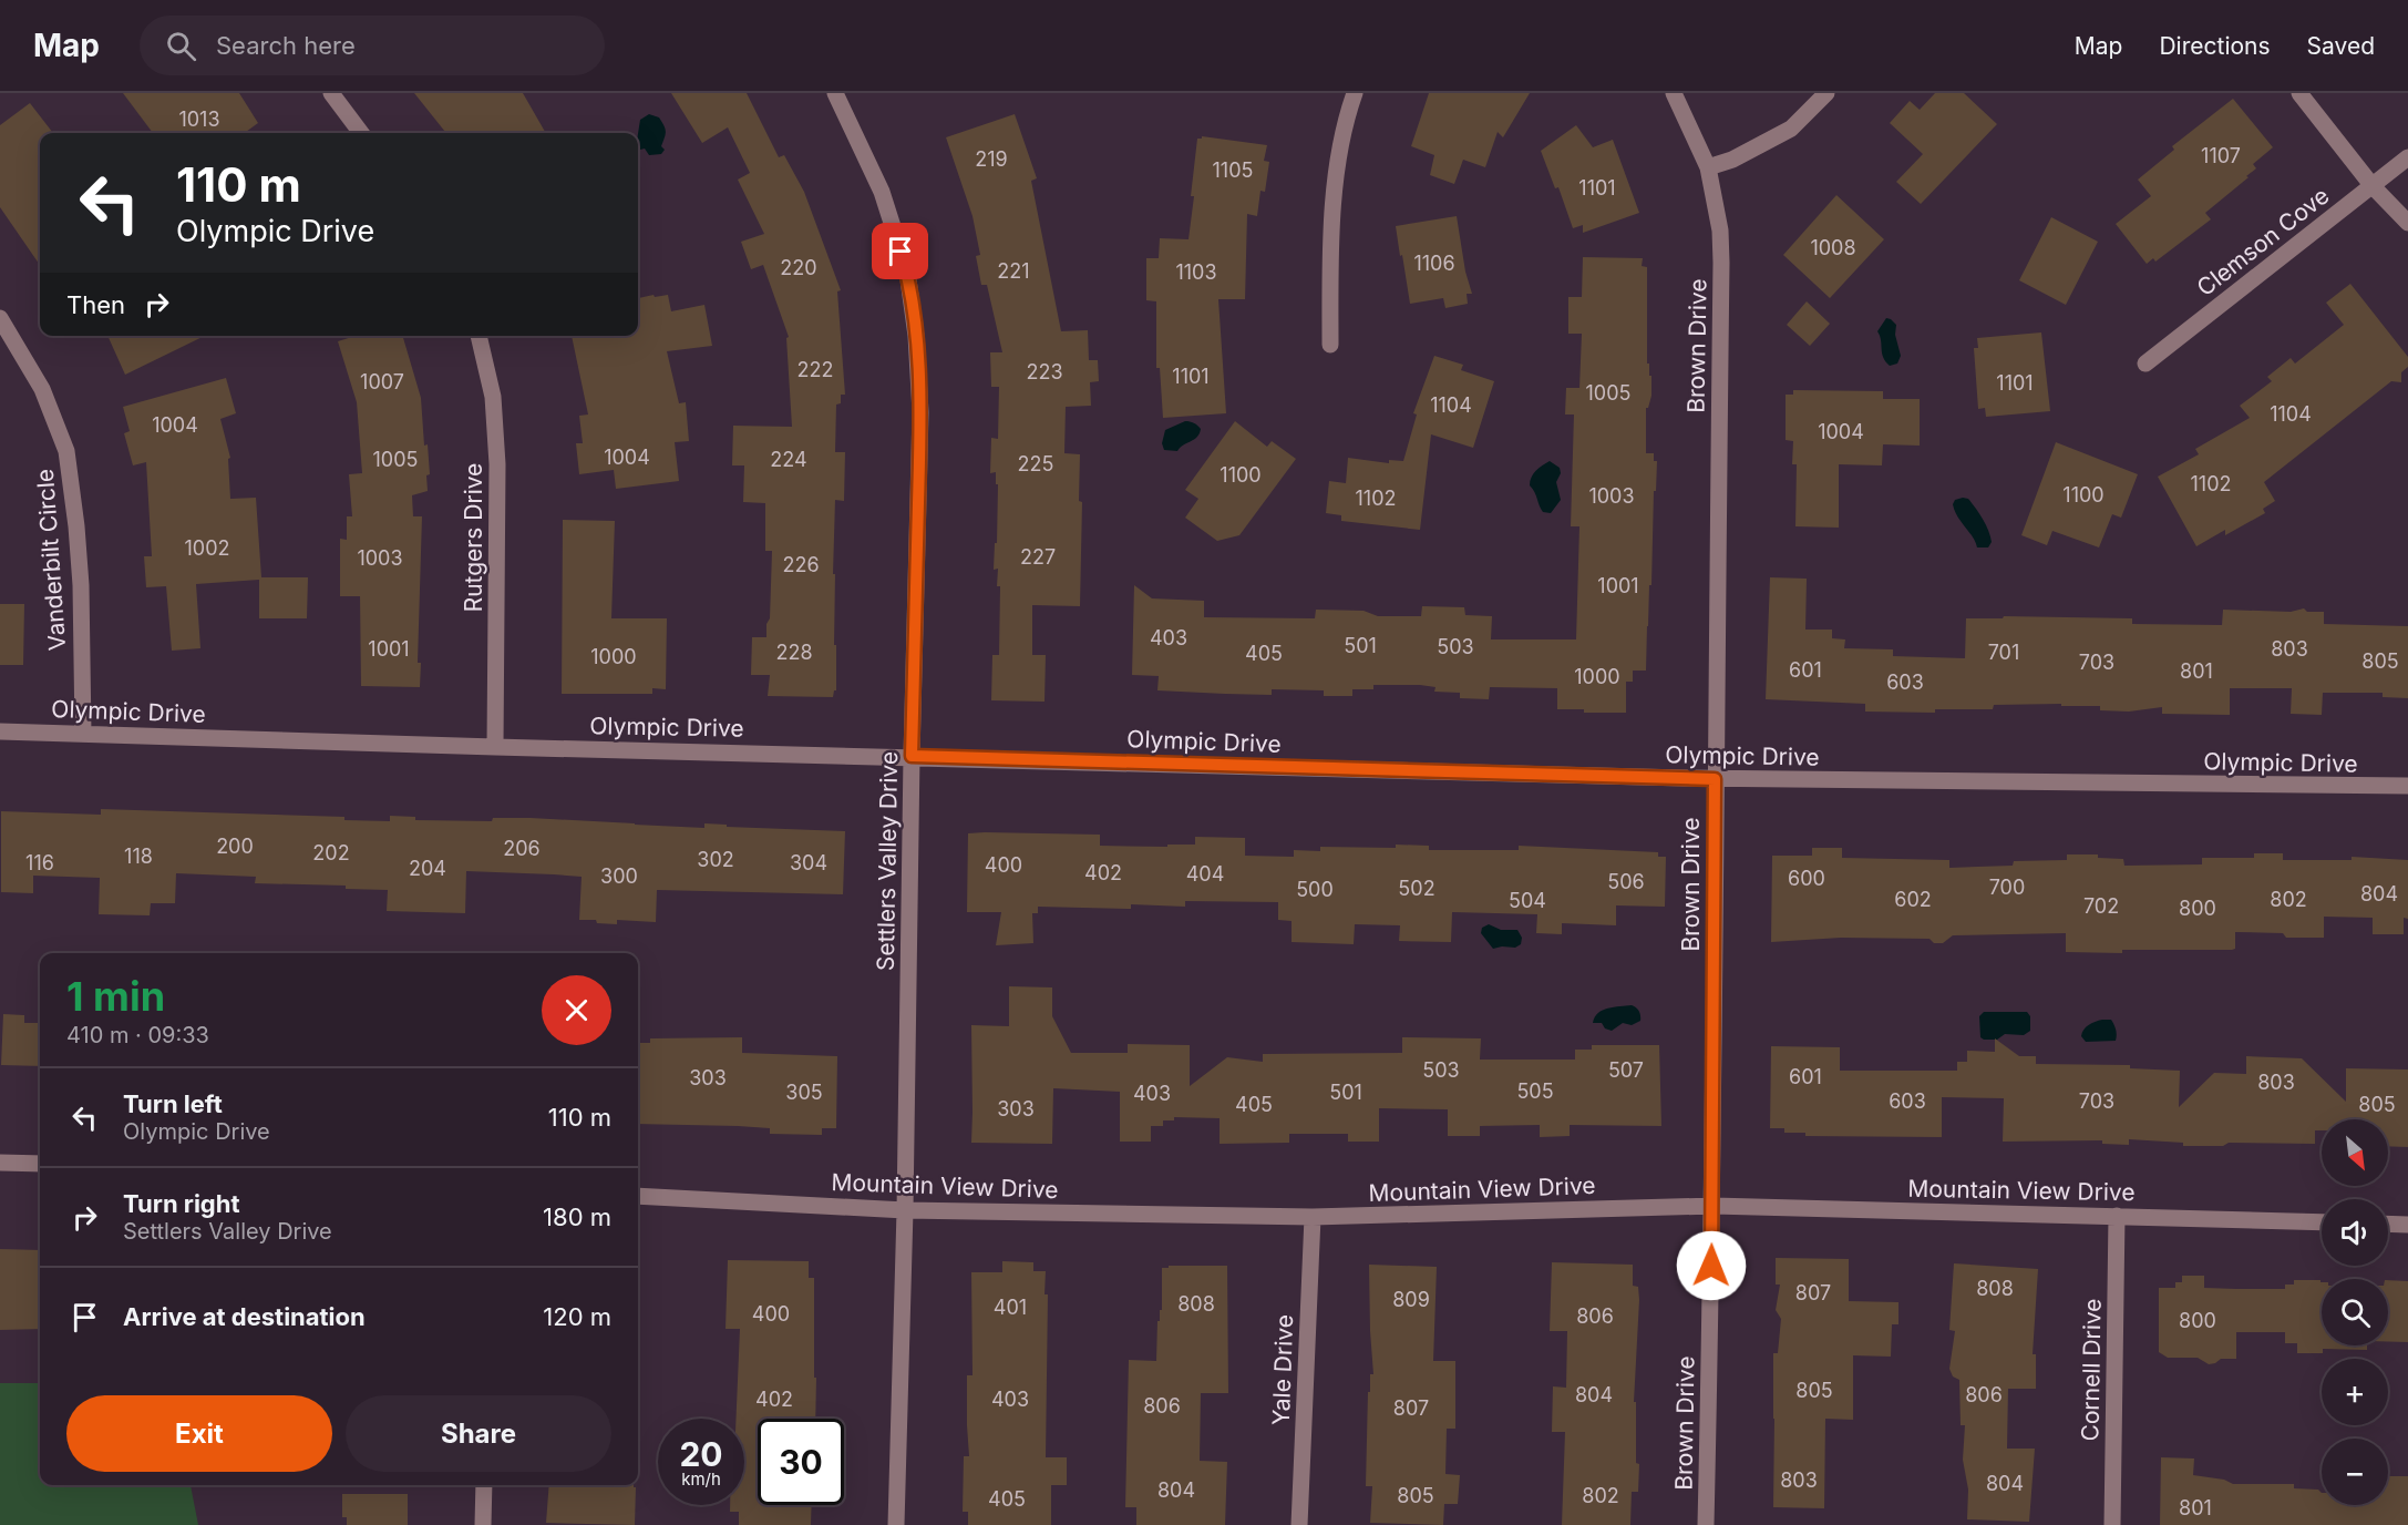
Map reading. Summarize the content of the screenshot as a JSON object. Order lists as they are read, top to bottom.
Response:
{
  "streets": {
    "street": [
      "Clemson Cove",
      "Brown Drive",
      "Rutgers Drive",
      "Vanderbilt Circle",
      "Olympic Drive",
      "Settlers Valley Drive",
      "Mountain View Drive",
      "Yale Drive",
      "Cornell Drive"
    ]
  },
  "crossings": [
    ["Brown Drive", "Olympic Drive"],
    ["Brown Drive", "Mountain View Drive"],
    ["Rutgers Drive", "Olympic Drive"],
    ["Vanderbilt Circle", "Olympic Drive"],
    ["Olympic Drive", "Settlers Valley Drive"],
    ["Settlers Valley Drive", "Mountain View Drive"],
    ["Mountain View Drive", "Yale Drive"],
    ["Mountain View Drive", "Cornell Drive"]
  ],
  "house_numbers": [
    "1013",
    "1107",
    "219",
    "1105",
    "1101",
    "1008",
    "1106",
    "220",
    "221",
    "1103",
    "222",
    "223",
    "1101",
    "1007",
    "1101",
    "1005",
    "1104",
    "1104",
    "1004",
    "1004",
    "1004",
    "1005",
    "224",
    "225",
    "1100",
    "1102",
    "1100",
    "1003",
    "1102",
    "1002",
    "227",
    "1003",
    "226",
    "1001",
    "403",
    "501",
    "503",
    "1001",
    "803",
    "228",
    "701",
    "405",
    "1000",
    "805",
    "703",
    "601",
    "801",
    "1000",
    "603",
    "200",
    "206",
    "202",
    "118",
    "302",
    "116",
    "304",
    "400",
    "204",
    "402",
    "404",
    "300",
    "600",
    "506",
    "700",
    "502",
    "500",
    "804",
    "602",
    "802",
    "504",
    "702",
    "800",
    "503",
    "507",
    "601",
    "303",
    "803",
    "505",
    "305",
    "501",
    "403",
    "603",
    "703",
    "405",
    "805",
    "303",
    "808",
    "807",
    "809",
    "808",
    "401",
    "400",
    "806",
    "800",
    "805",
    "804",
    "806",
    "402",
    "403",
    "806",
    "807",
    "803",
    "804",
    "804",
    "805",
    "802",
    "405",
    "801"
  ],
  "north": "bottom right",
  "page": {
    "header": "Map",
    "search": "Search here",
    "nav": ["Map", "Directions", "Saved"],
    "turn": ["110 m", "Olympic Drive"],
    "then": "Then",
    "heading": ["1 min", "410 m · 09:33"],
    "list": [
      {
        "name": "Turn left",
        "note": "Olympic Drive",
        "value": "110 m"
      },
      {
        "name": "Turn right",
        "note": "Settlers Valley Drive",
        "value": "180 m"
      },
      {
        "name": "Arrive at destination",
        "value": "120 m"
      }
    ],
    "map_buttons": ["+", "−"],
    "buttons": ["Exit", "Share"],
    "speed": "20 km/h",
    "limit": "30"
  }
}
